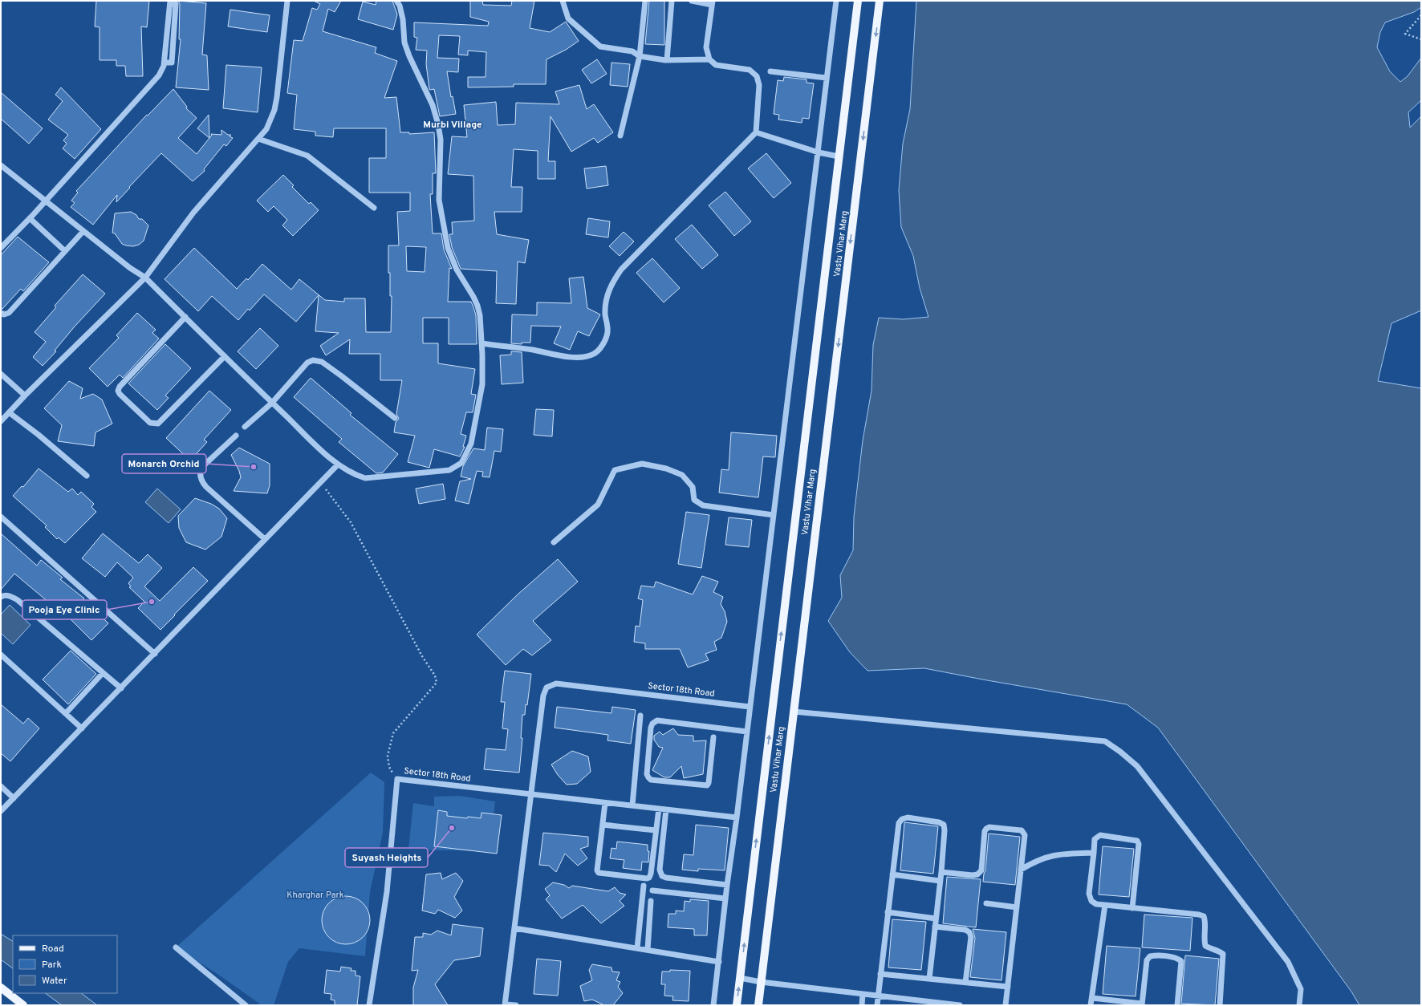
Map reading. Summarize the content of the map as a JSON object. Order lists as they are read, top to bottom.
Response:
{
  "streets": {
    "main road": ["Vastu Vihar Marg"],
    "street": ["Sector 18th Road"]
  },
  "districts": ["Murbi Village"],
  "parks": ["Kharghar Park"],
  "places": ["Monarch Orchid", "Pooja Eye Clinic", "Suyash Heights"],
  "legend": ["Road", "Park", "Water"]
}
